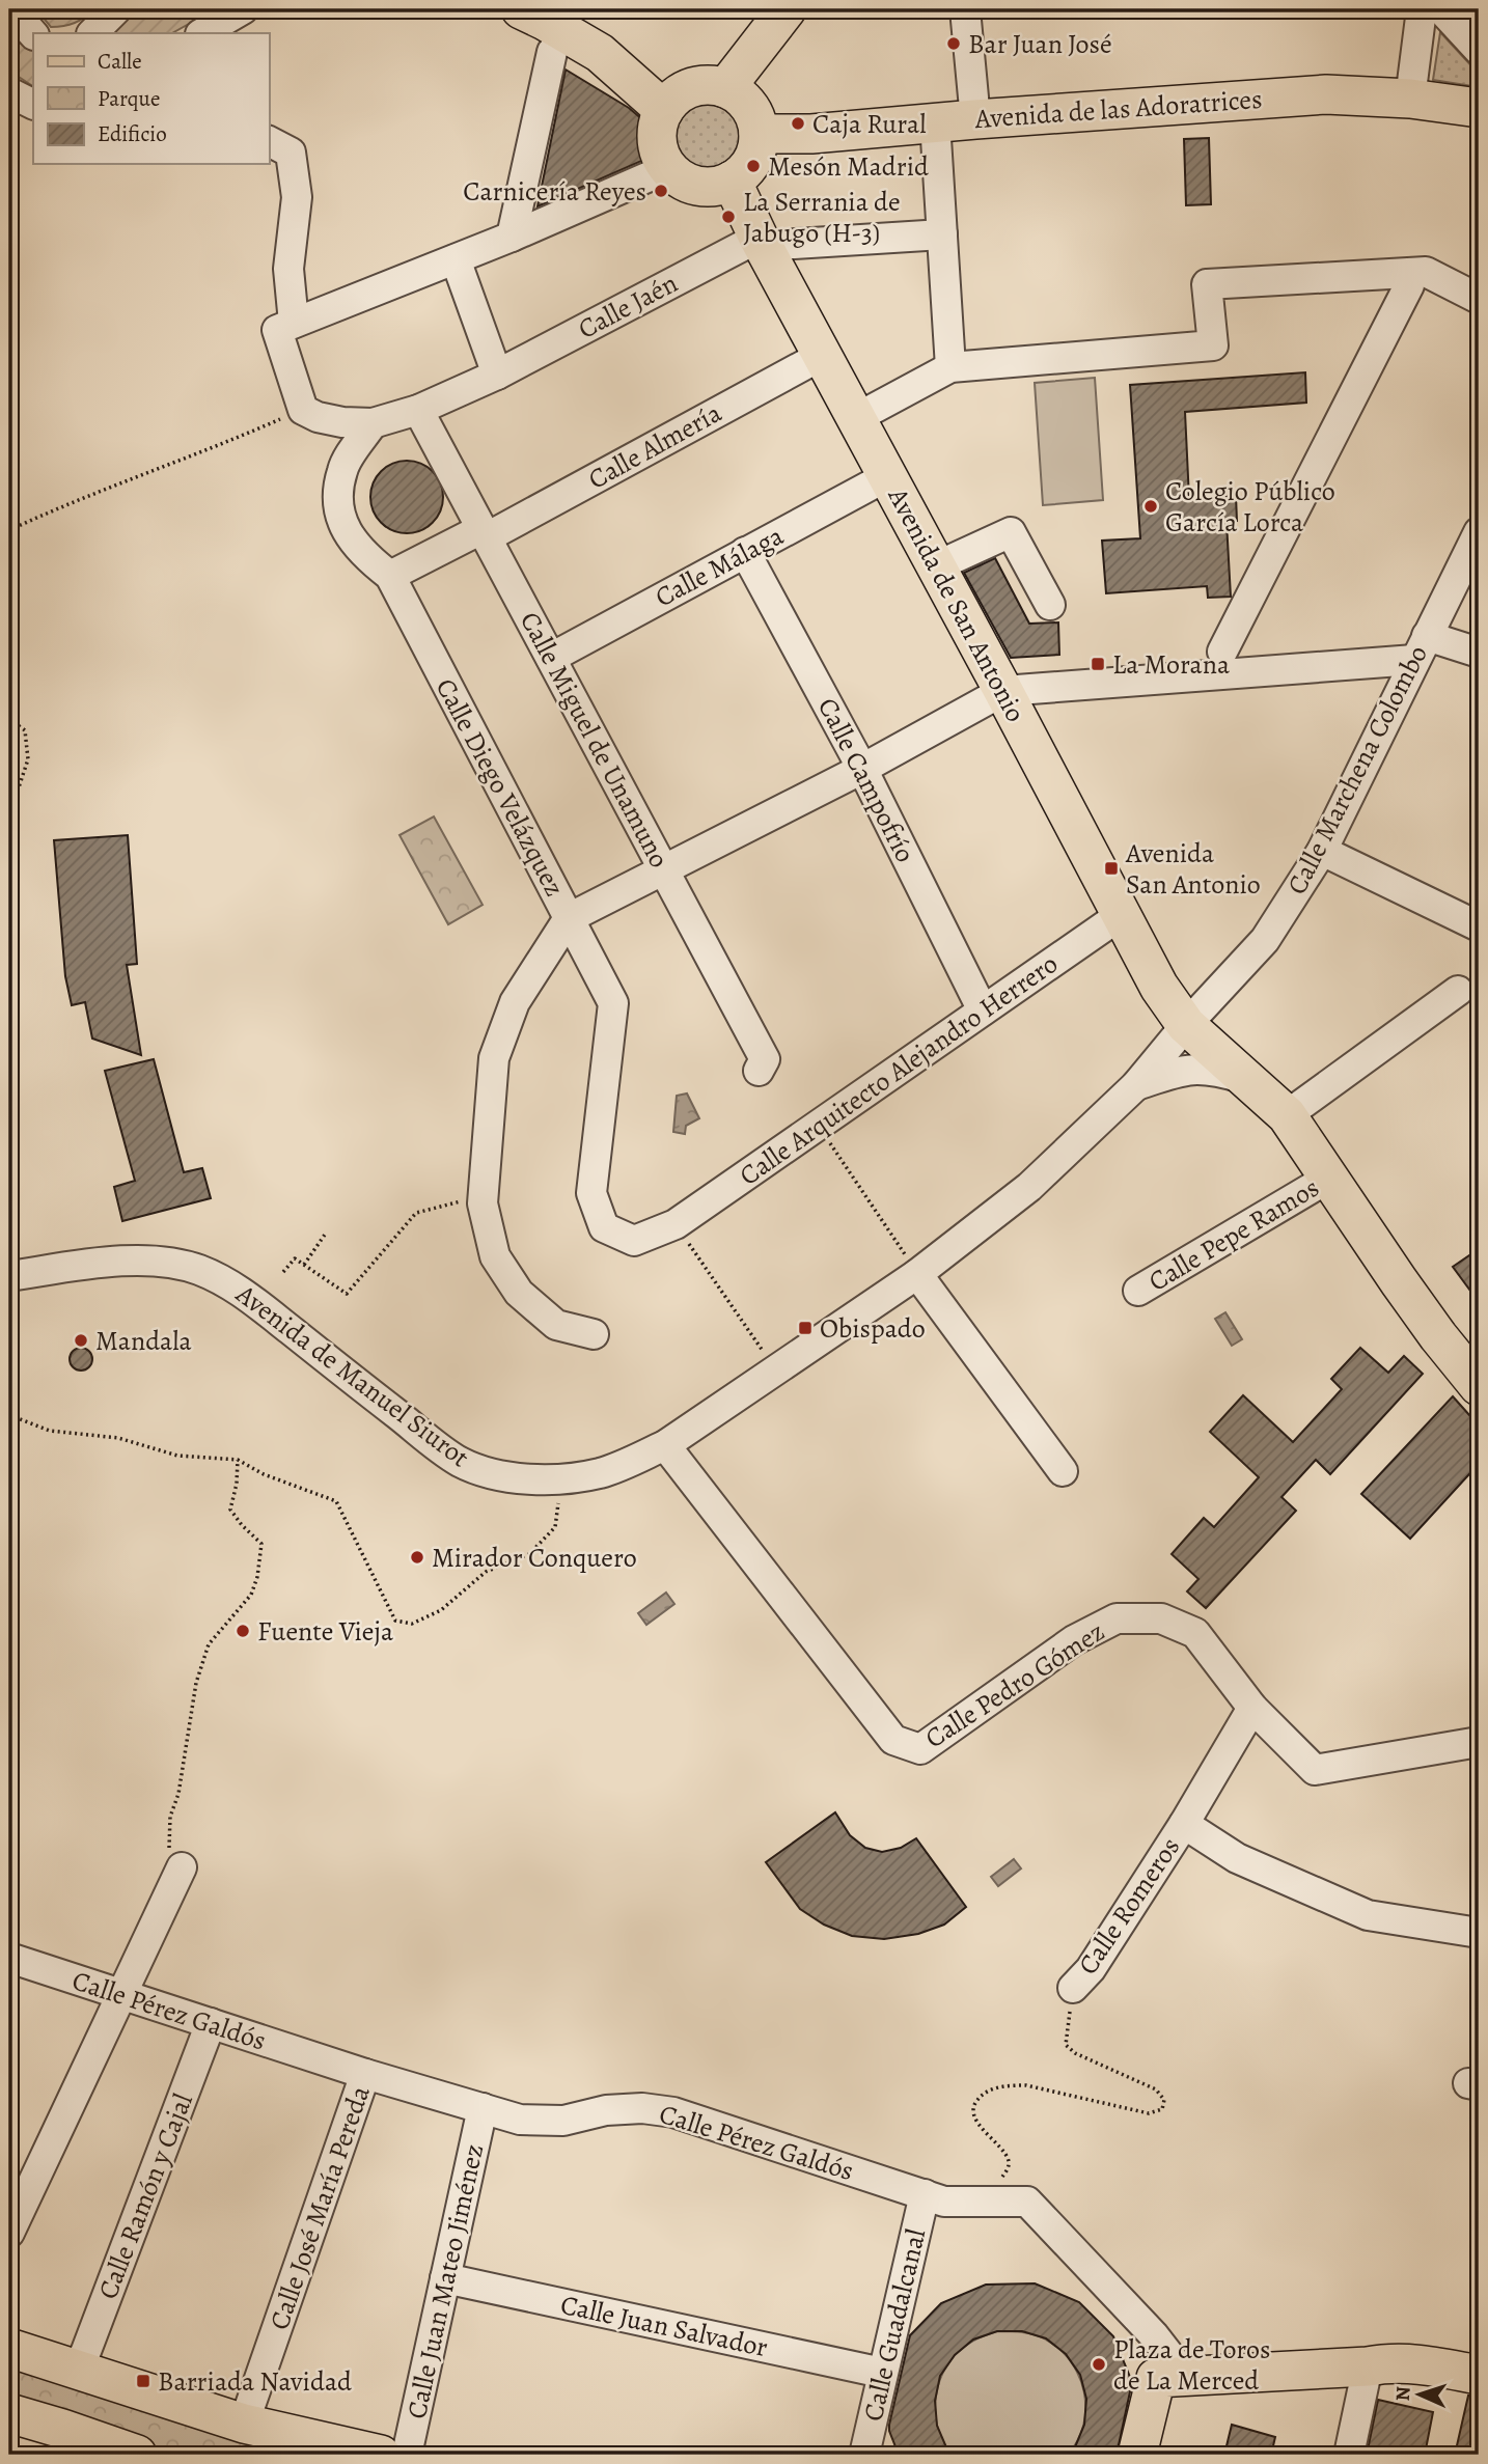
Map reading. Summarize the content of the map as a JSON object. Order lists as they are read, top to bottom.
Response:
{
  "streets": {
    "main road": ["Avenida de las Adoratrices", "Avenida de San Antonio", "Avenida de Manuel Siurot"],
    "street": [
      "Calle Jaén",
      "Calle Almería",
      "Calle Málaga",
      "Calle Miguel de Unamuno",
      "Calle Marchena Colombo",
      "Calle Campofrío",
      "Calle Diego Velázquez",
      "Calle Arquitecto Alejandro Herrero",
      "Calle Pepe Ramos",
      "Calle Pedro Gómez",
      "Calle Romeros",
      "Calle Pérez Galdós",
      "Calle Ramón y Cajal",
      "Calle José María Pereda",
      "Calle Juan Mateo Jiménez",
      "Calle Guadalcanal",
      "Calle Juan Salvador"
    ]
  },
  "crossings": [
    ["Avenida de las Adoratrices", "Avenida de San Antonio"],
    ["Calle Jaén", "Avenida de San Antonio"],
    ["Calle Jaén", "Calle Miguel de Unamuno"],
    ["Calle Jaén", "Calle Diego Velázquez"],
    ["Calle Almería", "Avenida de San Antonio"],
    ["Calle Almería", "Calle Miguel de Unamuno"],
    ["Calle Almería", "Calle Diego Velázquez"],
    ["Calle Málaga", "Avenida de San Antonio"],
    ["Calle Málaga", "Calle Miguel de Unamuno"],
    ["Calle Málaga", "Calle Campofrío"],
    ["Avenida de San Antonio", "Calle Marchena Colombo"],
    ["Avenida de San Antonio", "Calle Arquitecto Alejandro Herrero"],
    ["Avenida de San Antonio", "Avenida de Manuel Siurot"],
    ["Calle Marchena Colombo", "Avenida de Manuel Siurot"],
    ["Calle Campofrío", "Calle Arquitecto Alejandro Herrero"],
    ["Calle Diego Velázquez", "Calle Arquitecto Alejandro Herrero"],
    ["Calle Pepe Ramos", "Avenida de Manuel Siurot"],
    ["Avenida de Manuel Siurot", "Calle Pedro Gómez"],
    ["Calle Pedro Gómez", "Calle Romeros"],
    ["Calle Pérez Galdós", "Calle Ramón y Cajal"],
    ["Calle Pérez Galdós", "Calle José María Pereda"],
    ["Calle Pérez Galdós", "Calle Juan Mateo Jiménez"],
    ["Calle Pérez Galdós", "Calle Guadalcanal"],
    ["Calle Juan Mateo Jiménez", "Calle Juan Salvador"],
    ["Calle Guadalcanal", "Calle Juan Salvador"]
  ],
  "places": {
    "other": [
      "Bar Juan José",
      "Caja Rural",
      "Mesón Madrid",
      "Carnicería Reyes",
      "La Serrania de Jabugo (H-3)",
      "Colegio Público García Lorca",
      "Mandala",
      "Mirador Conquero",
      "Fuente Vieja",
      "Plaza de Toros de La Merced"
    ],
    "transit": [
      "La Morana",
      "Avenida San Antonio",
      "Obispado",
      "Barriada Navidad"
    ]
  },
  "legend": ["Calle", "Parque", "Edificio"],
  "north": "left"
}
